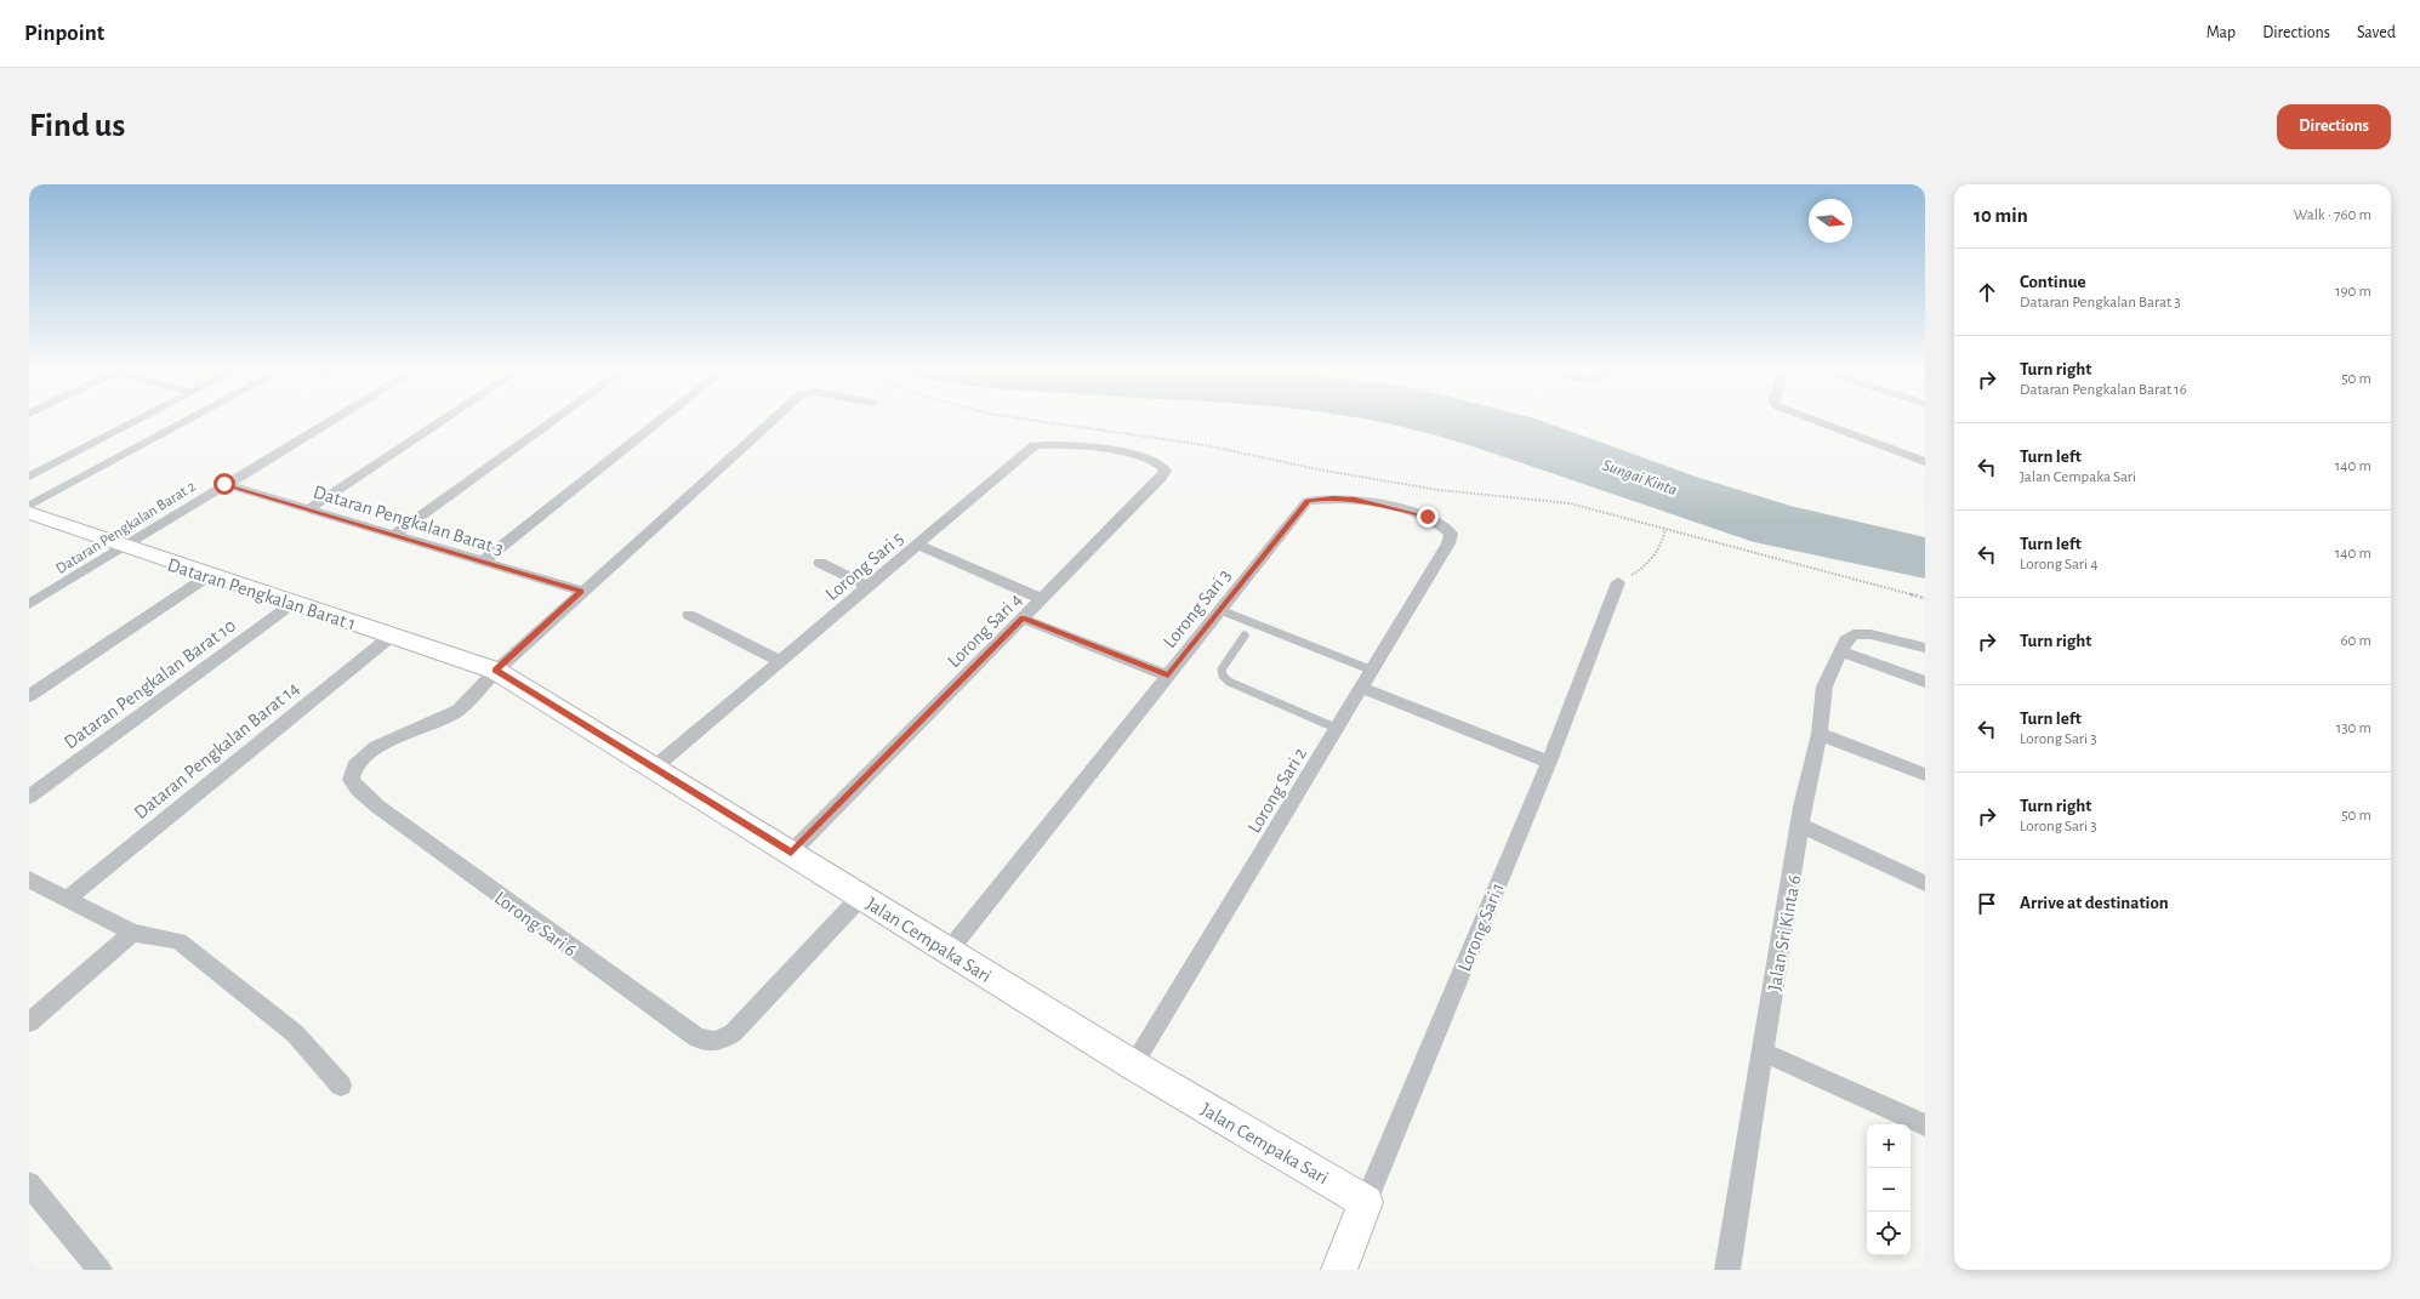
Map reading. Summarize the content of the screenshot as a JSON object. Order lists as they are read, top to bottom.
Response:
{
  "streets": {
    "street": [
      "Dataran Pengkalan Barat 3",
      "Dataran Pengkalan Barat 2",
      "Lorong Sari 5",
      "Dataran Pengkalan Barat 1",
      "Lorong Sari 3",
      "Lorong Sari 4",
      "Dataran Pengkalan Barat 10",
      "Dataran Pengkalan Barat 14",
      "Lorong Sari 2",
      "Lorong Sari 6",
      "Lorong Sari 1",
      "Jalan Sri Kinta 6",
      "Jalan Cempaka Sari"
    ]
  },
  "crossings": [
    ["Dataran Pengkalan Barat 3", "Dataran Pengkalan Barat 2"],
    ["Dataran Pengkalan Barat 2", "Dataran Pengkalan Barat 1"],
    ["Lorong Sari 5", "Lorong Sari 4"],
    ["Lorong Sari 5", "Jalan Cempaka Sari"],
    ["Dataran Pengkalan Barat 1", "Dataran Pengkalan Barat 10"],
    ["Dataran Pengkalan Barat 1", "Dataran Pengkalan Barat 14"],
    ["Dataran Pengkalan Barat 1", "Lorong Sari 6"],
    ["Dataran Pengkalan Barat 1", "Jalan Cempaka Sari"],
    ["Lorong Sari 3", "Lorong Sari 2"],
    ["Lorong Sari 3", "Jalan Cempaka Sari"],
    ["Lorong Sari 4", "Jalan Cempaka Sari"],
    ["Lorong Sari 2", "Jalan Cempaka Sari"],
    ["Lorong Sari 6", "Jalan Cempaka Sari"],
    ["Lorong Sari 1", "Jalan Cempaka Sari"]
  ],
  "water": ["Sungai Kinta"],
  "north": "right",
  "page": {
    "header": "Pinpoint",
    "nav": ["Map", "Directions", "Saved"],
    "buttons": "Directions",
    "title": "Find us",
    "heading": ["10 min", "Walk · 760 m"],
    "list": [
      ["Continue", "Dataran Pengkalan Barat 3", "190 m"],
      ["Turn right", "Dataran Pengkalan Barat 16", "50 m"],
      ["Turn left", "Jalan Cempaka Sari", "140 m"],
      ["Turn left", "Lorong Sari 4", "140 m"],
      ["Turn right", "60 m"],
      ["Turn left", "Lorong Sari 3", "130 m"],
      ["Turn right", "Lorong Sari 3", "50 m"],
      "Arrive at destination"
    ],
    "map_buttons": ["+", "−"]
  }
}
